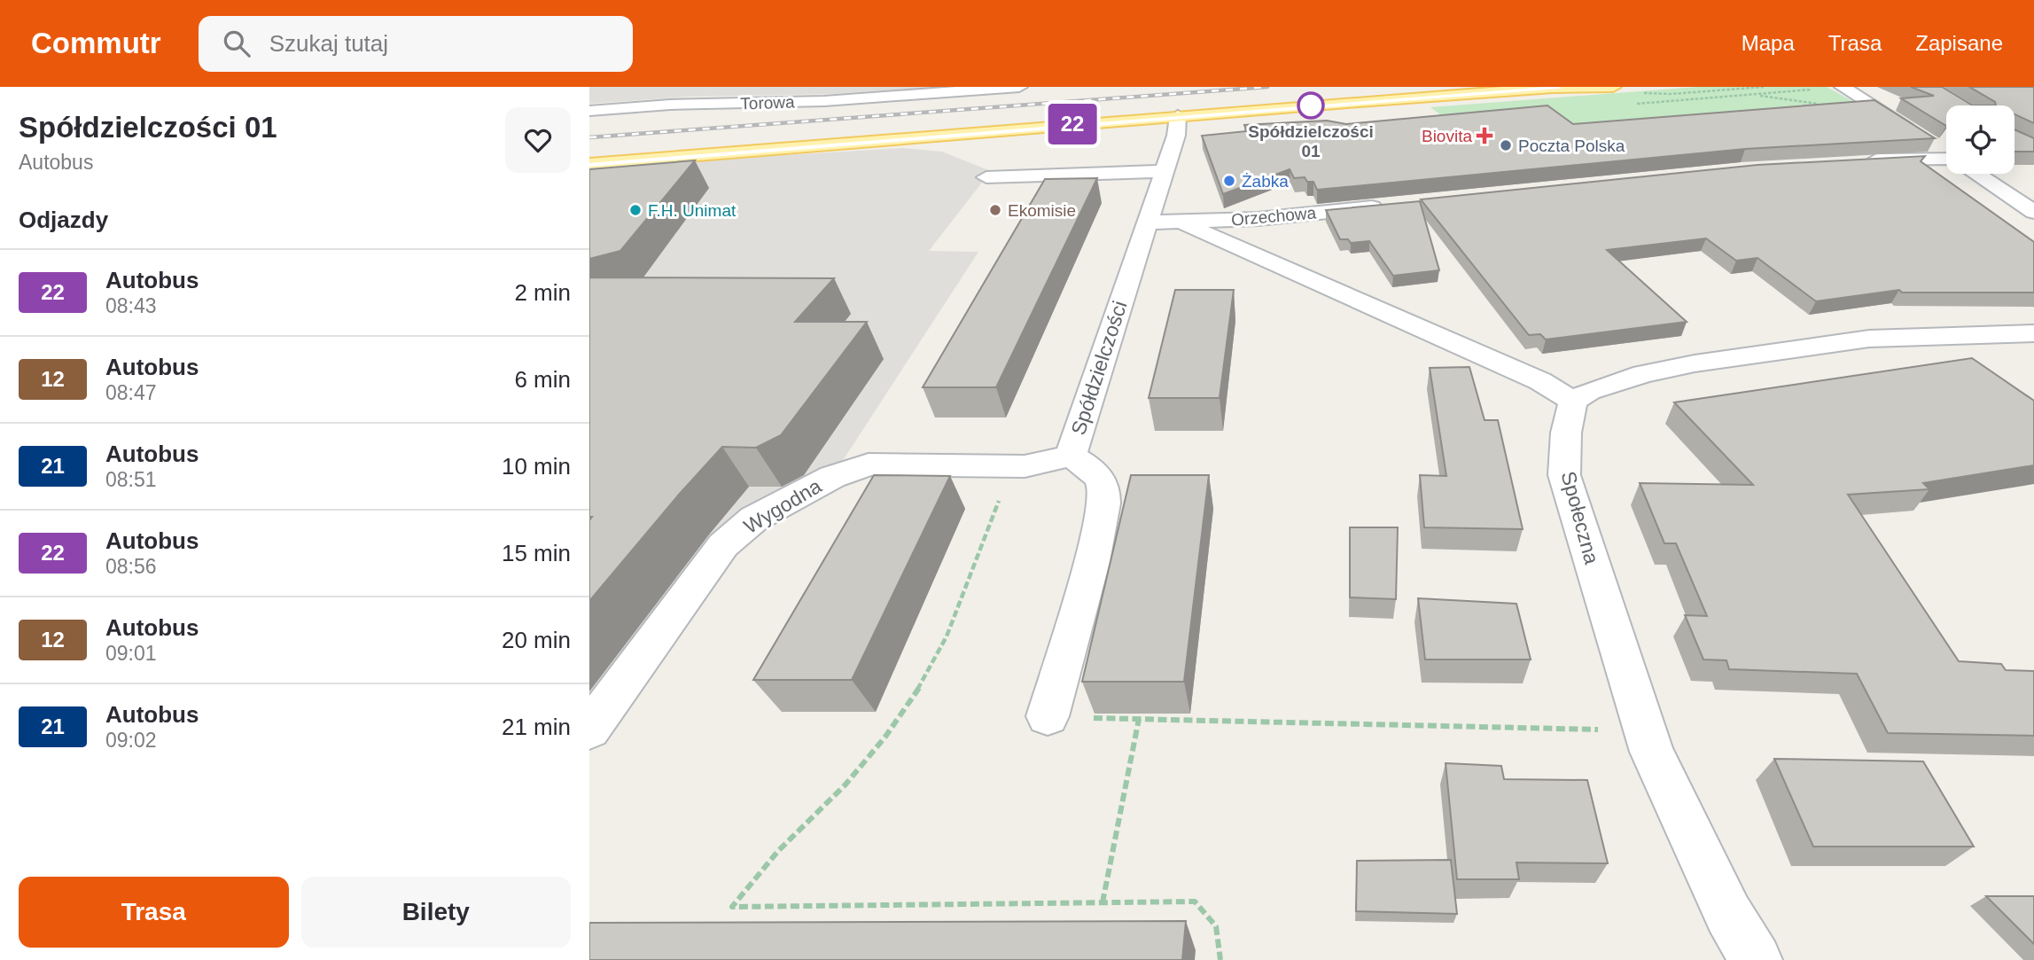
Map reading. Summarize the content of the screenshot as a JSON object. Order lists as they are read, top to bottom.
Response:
{
  "streets": {
    "street": [
      "Torowa",
      "Orzechowa",
      "Spółdzielczości",
      "Wygodna",
      "Społeczna"
    ]
  },
  "crossings": [
    ["Orzechowa", "Spółdzielczości"],
    ["Spółdzielczości", "Wygodna"]
  ],
  "places": {
    "other": [
      "Spółdzielczości 01",
      "Poczta Polska",
      "Żabka",
      "F.H. Unimat",
      "Ekomisie"
    ],
    "health": ["Biovita"]
  },
  "lines": ["bus line 22"],
  "page": {
    "header": "Commutr",
    "search": "Szukaj tutaj",
    "nav": ["Mapa", "Trasa", "Zapisane"],
    "heading": [
      ["Spółdzielczości 01", "Autobus"],
      "Odjazdy"
    ],
    "on_map": "22",
    "list": [
      {
        "mark": "22",
        "name": "Autobus",
        "note": "08:43",
        "value": "2 min"
      },
      {
        "mark": "12",
        "name": "Autobus",
        "note": "08:47",
        "value": "6 min"
      },
      {
        "mark": "21",
        "name": "Autobus",
        "note": "08:51",
        "value": "10 min"
      },
      {
        "mark": "22",
        "name": "Autobus",
        "note": "08:56",
        "value": "15 min"
      },
      {
        "mark": "12",
        "name": "Autobus",
        "note": "09:01",
        "value": "20 min"
      },
      {
        "mark": "21",
        "name": "Autobus",
        "note": "09:02",
        "value": "21 min"
      }
    ],
    "buttons": ["Trasa", "Bilety"]
  }
}
